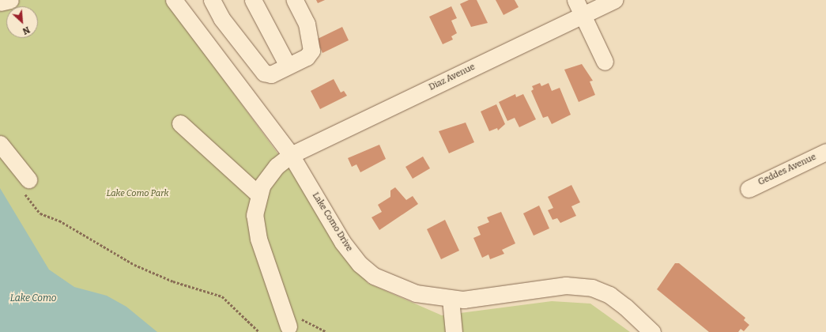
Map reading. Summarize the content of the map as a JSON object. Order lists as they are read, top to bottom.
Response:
{
  "streets": {
    "street": ["Diaz Avenue", "Geddes Avenue", "Lake Como Drive"]
  },
  "crossings": [
    ["Diaz Avenue", "Lake Como Drive"]
  ],
  "water": ["Lake Como"],
  "parks": ["Lake Como Park"],
  "north": "bottom right"
}
